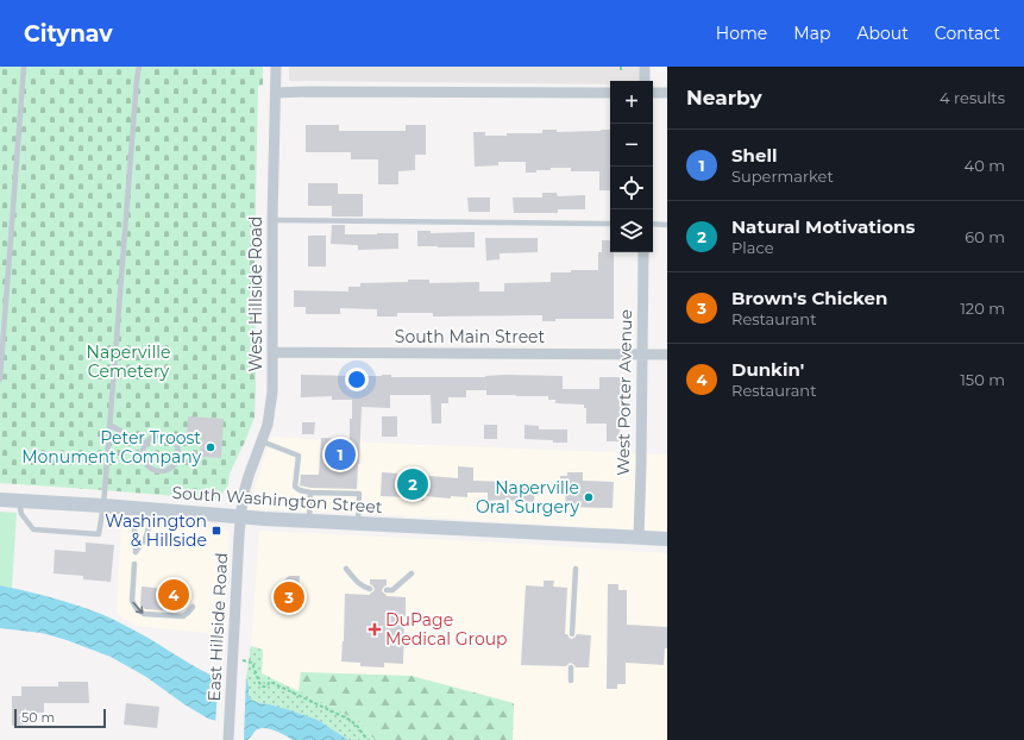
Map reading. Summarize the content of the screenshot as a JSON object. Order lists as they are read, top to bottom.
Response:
{
  "streets": {
    "main road": ["South Washington Street"],
    "street": [
      "West Hillside Road",
      "South Main Street",
      "West Porter Avenue",
      "East Hillside Road"
    ]
  },
  "crossings": [
    ["West Hillside Road", "South Main Street"],
    ["West Hillside Road", "South Washington Street"],
    ["West Hillside Road", "East Hillside Road"],
    ["South Main Street", "West Porter Avenue"],
    ["West Porter Avenue", "South Washington Street"],
    ["South Washington Street", "East Hillside Road"]
  ],
  "parks": ["Naperville Cemetery"],
  "places": {
    "other": ["Peter Troost Monument Company", "Naperville Oral Surgery"],
    "transit": ["Washington & Hillside"],
    "health": ["DuPage Medical Group"]
  },
  "scale_bar": "50 m",
  "page": {
    "header": "Citynav",
    "nav": [
      "Home",
      "Map",
      "About",
      "Contact"
    ],
    "heading": ["Nearby", "4 results"],
    "map_buttons": ["+", "−"],
    "list": [
      {
        "mark": "1",
        "name": "Shell",
        "note": "Supermarket",
        "value": "40 m"
      },
      {
        "mark": "2",
        "name": "Natural Motivations",
        "note": "Place",
        "value": "60 m"
      },
      {
        "mark": "3",
        "name": "Brown's Chicken",
        "note": "Restaurant",
        "value": "120 m"
      },
      {
        "mark": "4",
        "name": "Dunkin'",
        "note": "Restaurant",
        "value": "150 m"
      }
    ],
    "pins": [
      "1",
      "2",
      "4",
      "3"
    ],
    "scale": "50 m"
  }
}
